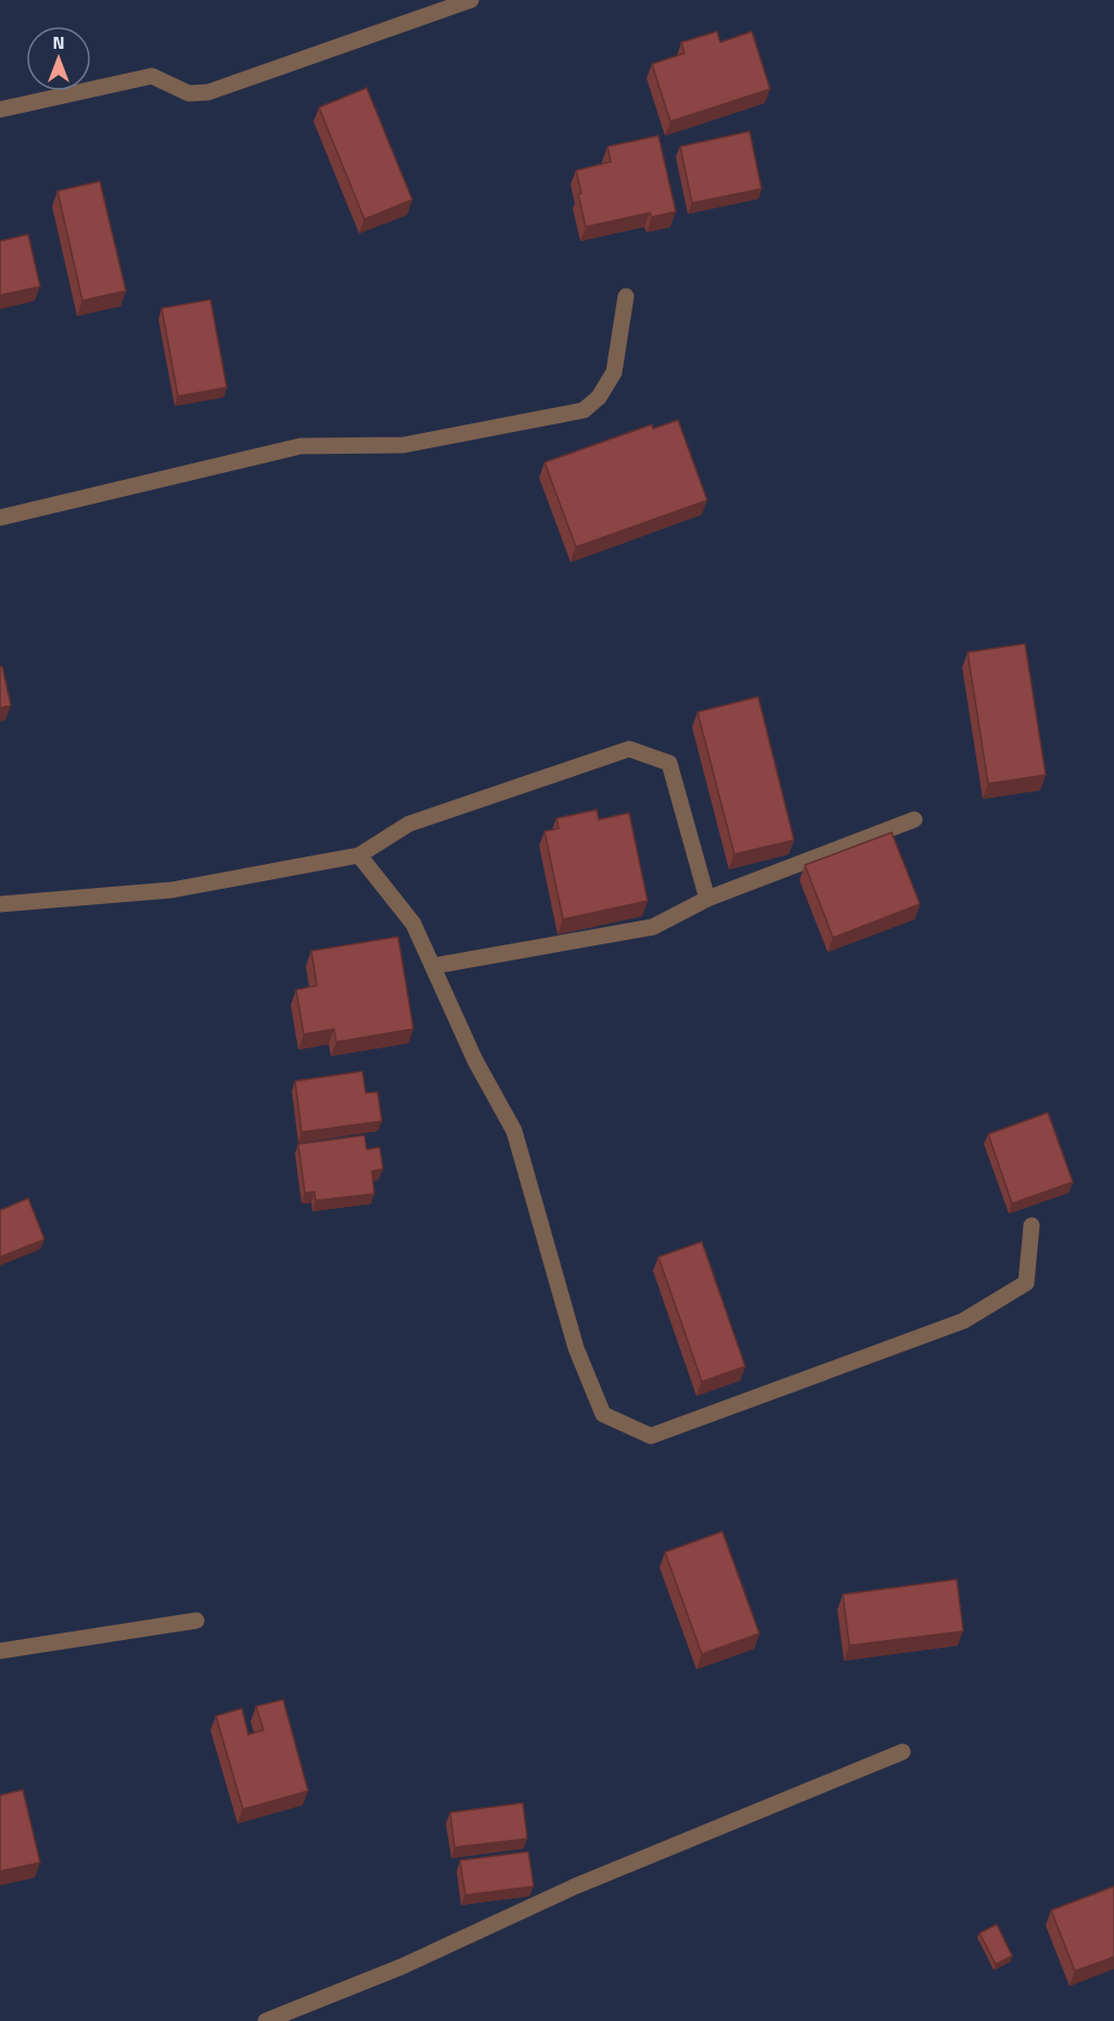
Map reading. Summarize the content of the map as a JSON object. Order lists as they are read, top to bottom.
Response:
{
  "north": "top"
}
